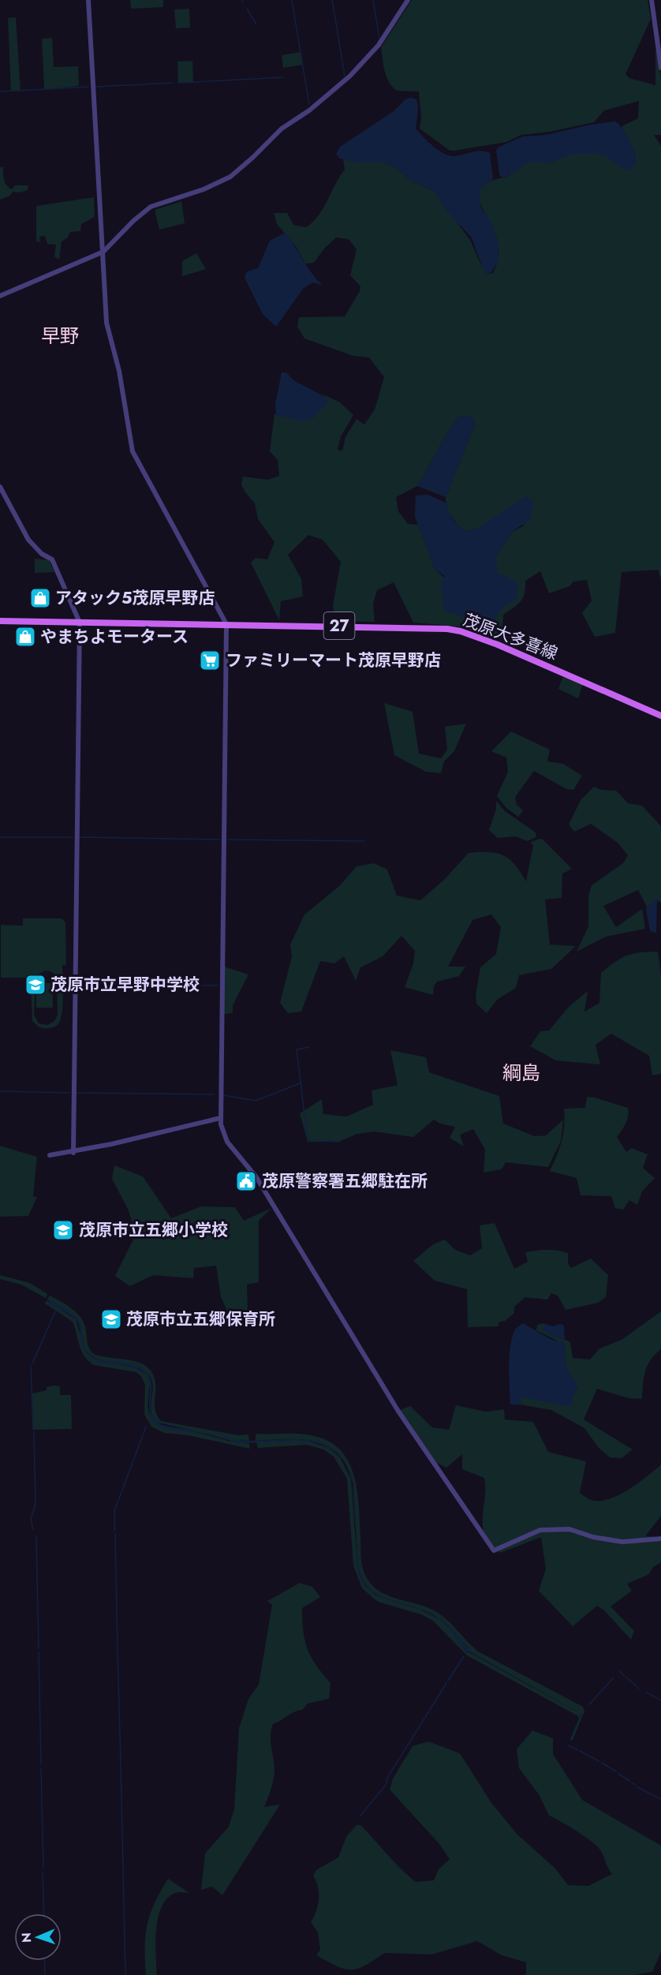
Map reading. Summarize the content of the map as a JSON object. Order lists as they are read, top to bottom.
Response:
{
  "streets": {
    "main road": ["27", "茂原大多喜線"]
  },
  "districts": ["早野", "綱島"],
  "places": {
    "shop": ["アタック5茂原早野店", "やまちよモータース"],
    "supermarket": ["ファミリーマート茂原早野店"],
    "school or university": ["茂原市立早野中学校", "茂原市立五郷小学校", "茂原市立五郷保育所"],
    "public building": ["茂原警察署五郷駐在所"]
  },
  "north": "left"
}
